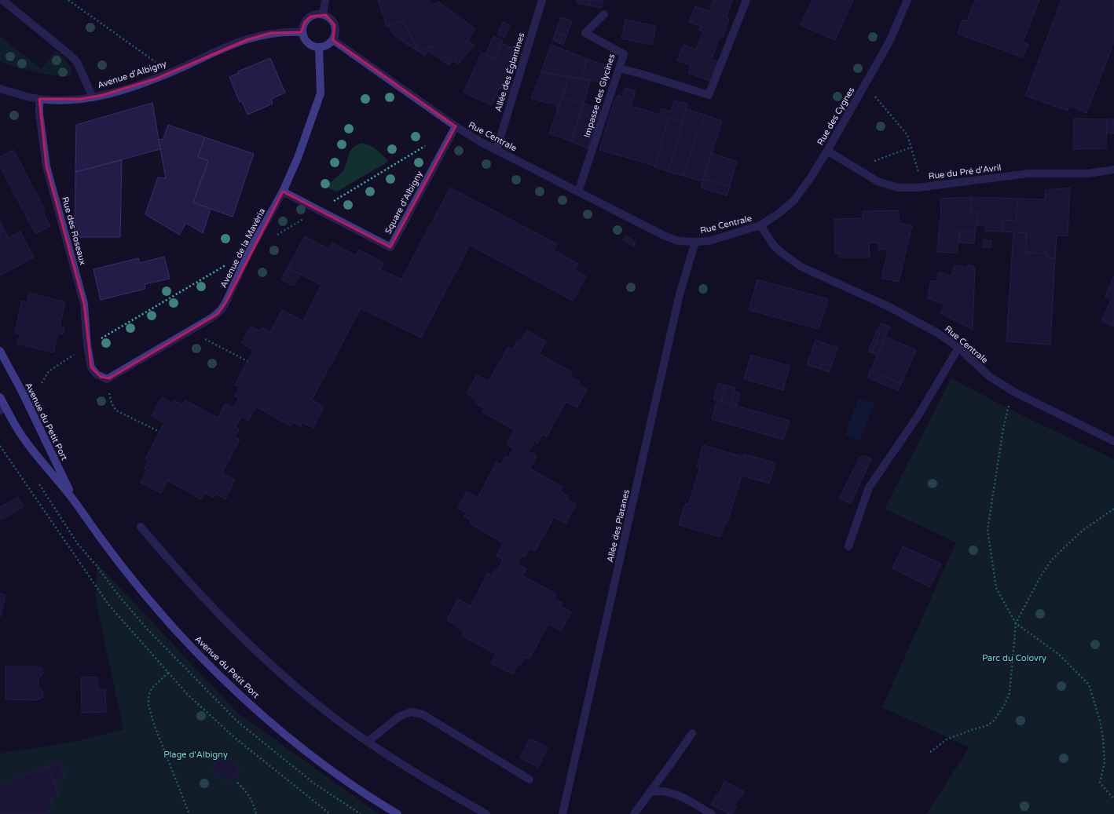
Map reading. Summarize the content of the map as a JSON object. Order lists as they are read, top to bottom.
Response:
{
  "streets": {
    "main road": ["Avenue du Petit Port"],
    "street": [
      "Allée des Églantines",
      "Avenue d'Albigny",
      "Impasse des Glycines",
      "Rue des Cygnes",
      "Rue Centrale",
      "Rue du Pré d'Avril",
      "Square d'Albigny",
      "Rue des Roseaux",
      "Avenue de la Mavéria",
      "Allée des Platanes"
    ]
  },
  "crossings": [
    ["Allée des Églantines", "Rue Centrale"],
    ["Avenue d'Albigny", "Rue Centrale"],
    ["Avenue d'Albigny", "Rue des Roseaux"],
    ["Avenue d'Albigny", "Avenue de la Mavéria"],
    ["Impasse des Glycines", "Rue Centrale"],
    ["Rue des Cygnes", "Rue Centrale"],
    ["Rue des Cygnes", "Rue du Pré d'Avril"],
    ["Rue Centrale", "Square d'Albigny"],
    ["Rue Centrale", "Avenue de la Mavéria"],
    ["Rue Centrale", "Allée des Platanes"],
    ["Square d'Albigny", "Avenue de la Mavéria"],
    ["Rue des Roseaux", "Avenue de la Mavéria"]
  ],
  "parks": ["Parc du Colovry", "Plage d'Albigny"]
}
